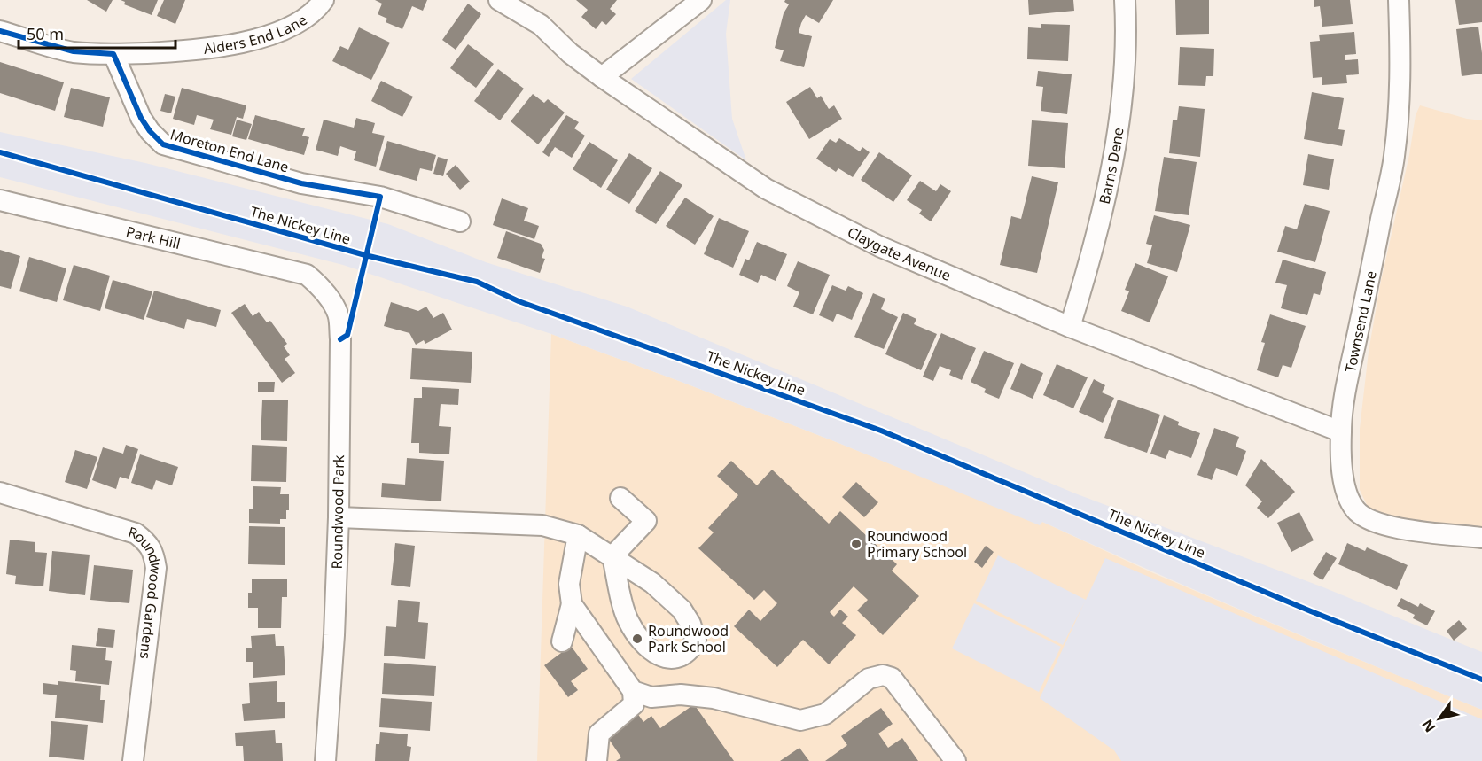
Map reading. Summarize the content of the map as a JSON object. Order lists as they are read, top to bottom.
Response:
{
  "streets": {
    "street": [
      "Alders End Lane",
      "Moreton End Lane",
      "Barns Dene",
      "Park Hill",
      "Claygate Avenue",
      "Townsend Lane",
      "Roundwood Park",
      "Roundwood Gardens"
    ],
    "cycle path": ["The Nickey Line"]
  },
  "crossings": [
    ["Alders End Lane", "Moreton End Lane"],
    ["Barns Dene", "Claygate Avenue"],
    ["Park Hill", "Roundwood Park"],
    ["Claygate Avenue", "Townsend Lane"]
  ],
  "places": ["Roundwood Primary School", "Roundwood Park School"],
  "scale_bar": "50 m",
  "north": "bottom left"
}
